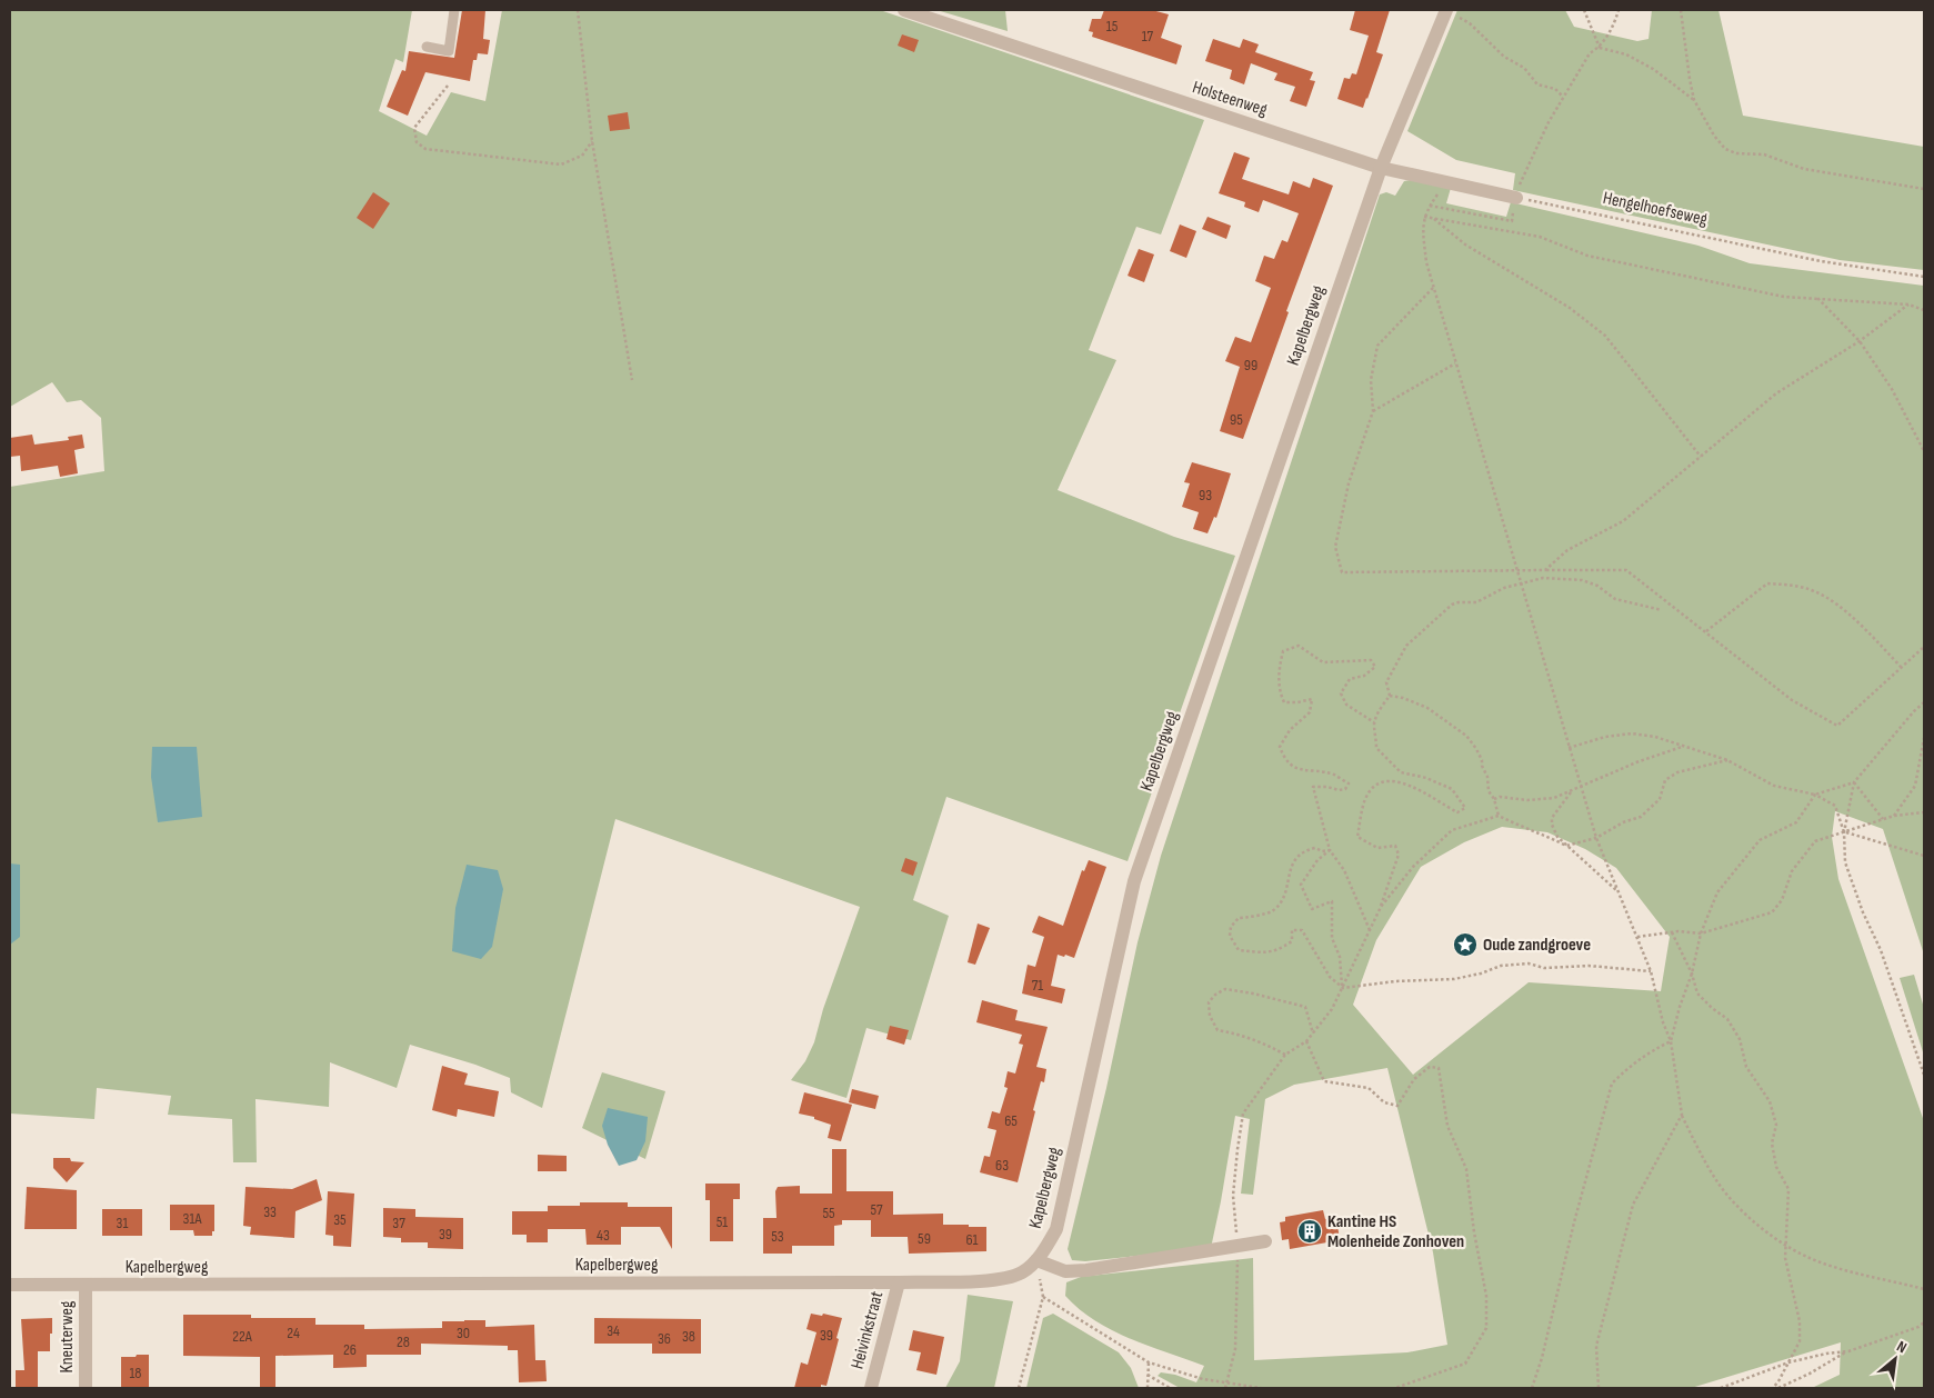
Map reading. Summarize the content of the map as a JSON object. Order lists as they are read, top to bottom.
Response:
{
  "streets": {
    "street": [
      "Holsteenweg",
      "Kapelbergweg",
      "Heivinkstraat",
      "Kneuterweg"
    ],
    "path": ["Hengelhoefseweg"]
  },
  "crossings": [
    ["Holsteenweg", "Kapelbergweg"],
    ["Kapelbergweg", "Heivinkstraat"],
    ["Kapelbergweg", "Kneuterweg"]
  ],
  "places": {
    "place": ["Oude zandgroeve"],
    "building": ["Kantine HS Molenheide Zonhoven"]
  },
  "house_numbers": [
    "15",
    "17",
    "99",
    "95",
    "93",
    "71",
    "65",
    "63",
    "57",
    "33",
    "55",
    "31A",
    "35",
    "51",
    "31",
    "37",
    "39",
    "43",
    "53",
    "59",
    "61",
    "34",
    "24",
    "30",
    "39",
    "22A",
    "38",
    "36",
    "28",
    "26",
    "18"
  ],
  "north": "top right"
}
